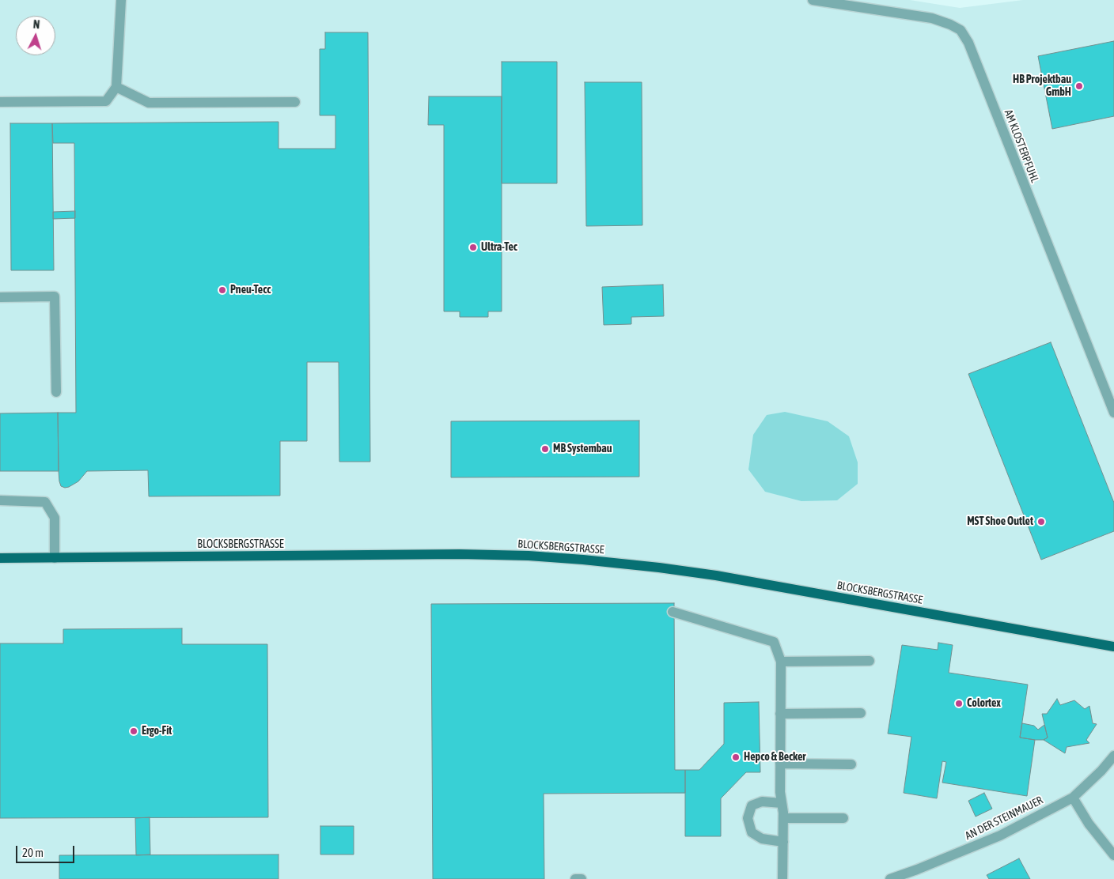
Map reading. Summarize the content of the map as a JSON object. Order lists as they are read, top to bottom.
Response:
{
  "streets": {
    "main road": ["BLOCKSBERGSTRASSE"],
    "street": ["AM KLOSTERPFUHL", "AN DER STEINMAUER"]
  },
  "places": [
    "HB Projektbau GmbH",
    "Ultra-Tec",
    "Pneu-Tecc",
    "MB Systembau",
    "MST Shoe Outlet",
    "Colortex",
    "Ergo-Fit",
    "Hepco & Becker"
  ],
  "scale_bar": "20 m",
  "north": "top"
}
